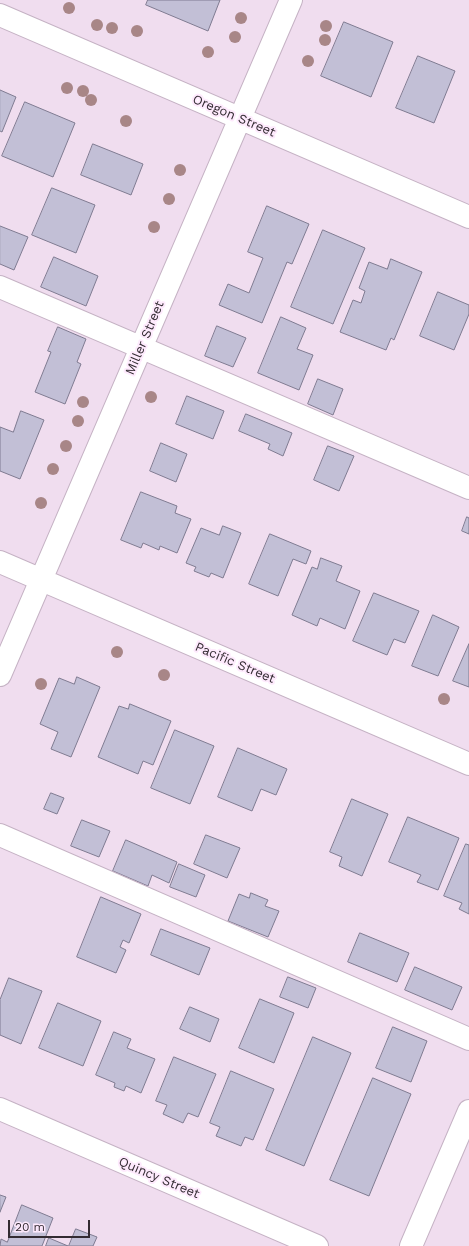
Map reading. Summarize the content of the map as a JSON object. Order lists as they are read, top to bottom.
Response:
{
  "streets": {
    "street": [
      "Oregon Street",
      "Miller Street",
      "Pacific Street",
      "Quincy Street"
    ]
  },
  "crossings": [
    ["Oregon Street", "Miller Street"],
    ["Miller Street", "Pacific Street"]
  ],
  "scale_bar": "20 m"
}
